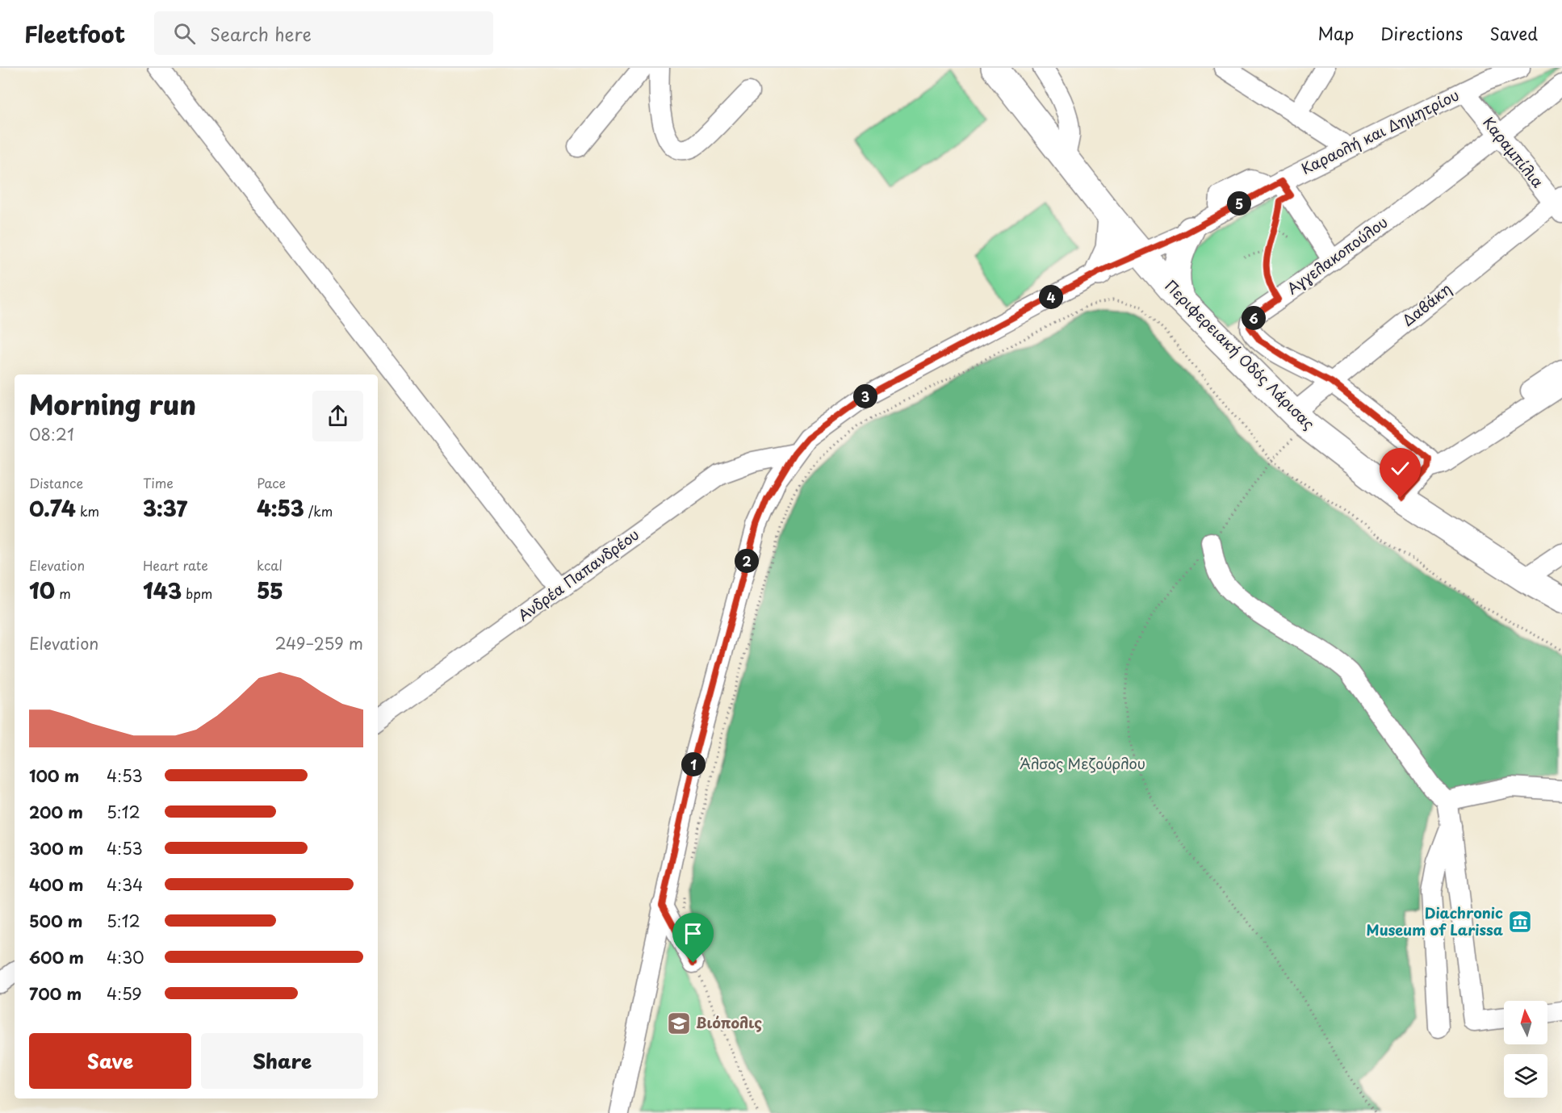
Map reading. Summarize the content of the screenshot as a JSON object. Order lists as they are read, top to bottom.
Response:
{
  "streets": {
    "highway": ["Περιφερειακή Οδός Λάρισας"],
    "street": [
      "Καραολή και Δημητρίου",
      "Καραμπίλια",
      "Αγγελακοπούλου",
      "Δαβάκη",
      "Ανδρέα Παπανδρέου"
    ]
  },
  "crossings": [
    ["Καραολή και Δημητρίου", "Καραμπίλια"],
    ["Καραολή και Δημητρίου", "Περιφερειακή Οδός Λάρισας"],
    ["Καραολή και Δημητρίου", "Ανδρέα Παπανδρέου"],
    ["Καραμπίλια", "Αγγελακοπούλου"],
    ["Καραμπίλια", "Δαβάκη"],
    ["Αγγελακοπούλου", "Δαβάκη"],
    ["Δαβάκη", "Περιφερειακή Οδός Λάρισας"]
  ],
  "parks": ["Άλσος Μεζούρλου"],
  "places": {
    "museum": ["Diachronic Museum of Larissa"],
    "school or university": ["Βιόπολις"]
  },
  "north": "top",
  "page": {
    "header": "Fleetfoot",
    "search": "Search here",
    "nav": ["Map", "Directions", "Saved"],
    "pins": [
      "5",
      "4",
      "6",
      "3",
      "2",
      "1"
    ],
    "heading": ["Morning run", "08:21"],
    "stats": [
      ["Distance", "0.74 km"],
      ["Time", "3:37"],
      ["Pace", "4:53 /km"],
      ["Elevation", "10 m"],
      ["Heart rate", "143 bpm"],
      ["kcal", "55"]
    ],
    "chart": ["Elevation", "249–259 m"],
    "list": [
      {
        "name": "100 m",
        "note": "4:53"
      },
      {
        "name": "200 m",
        "note": "5:12"
      },
      {
        "name": "300 m",
        "note": "4:53"
      },
      {
        "name": "400 m",
        "note": "4:34"
      },
      {
        "name": "500 m",
        "note": "5:12"
      },
      {
        "name": "600 m",
        "note": "4:30"
      },
      {
        "name": "700 m",
        "note": "4:59"
      }
    ],
    "buttons": ["Save", "Share"]
  }
}
